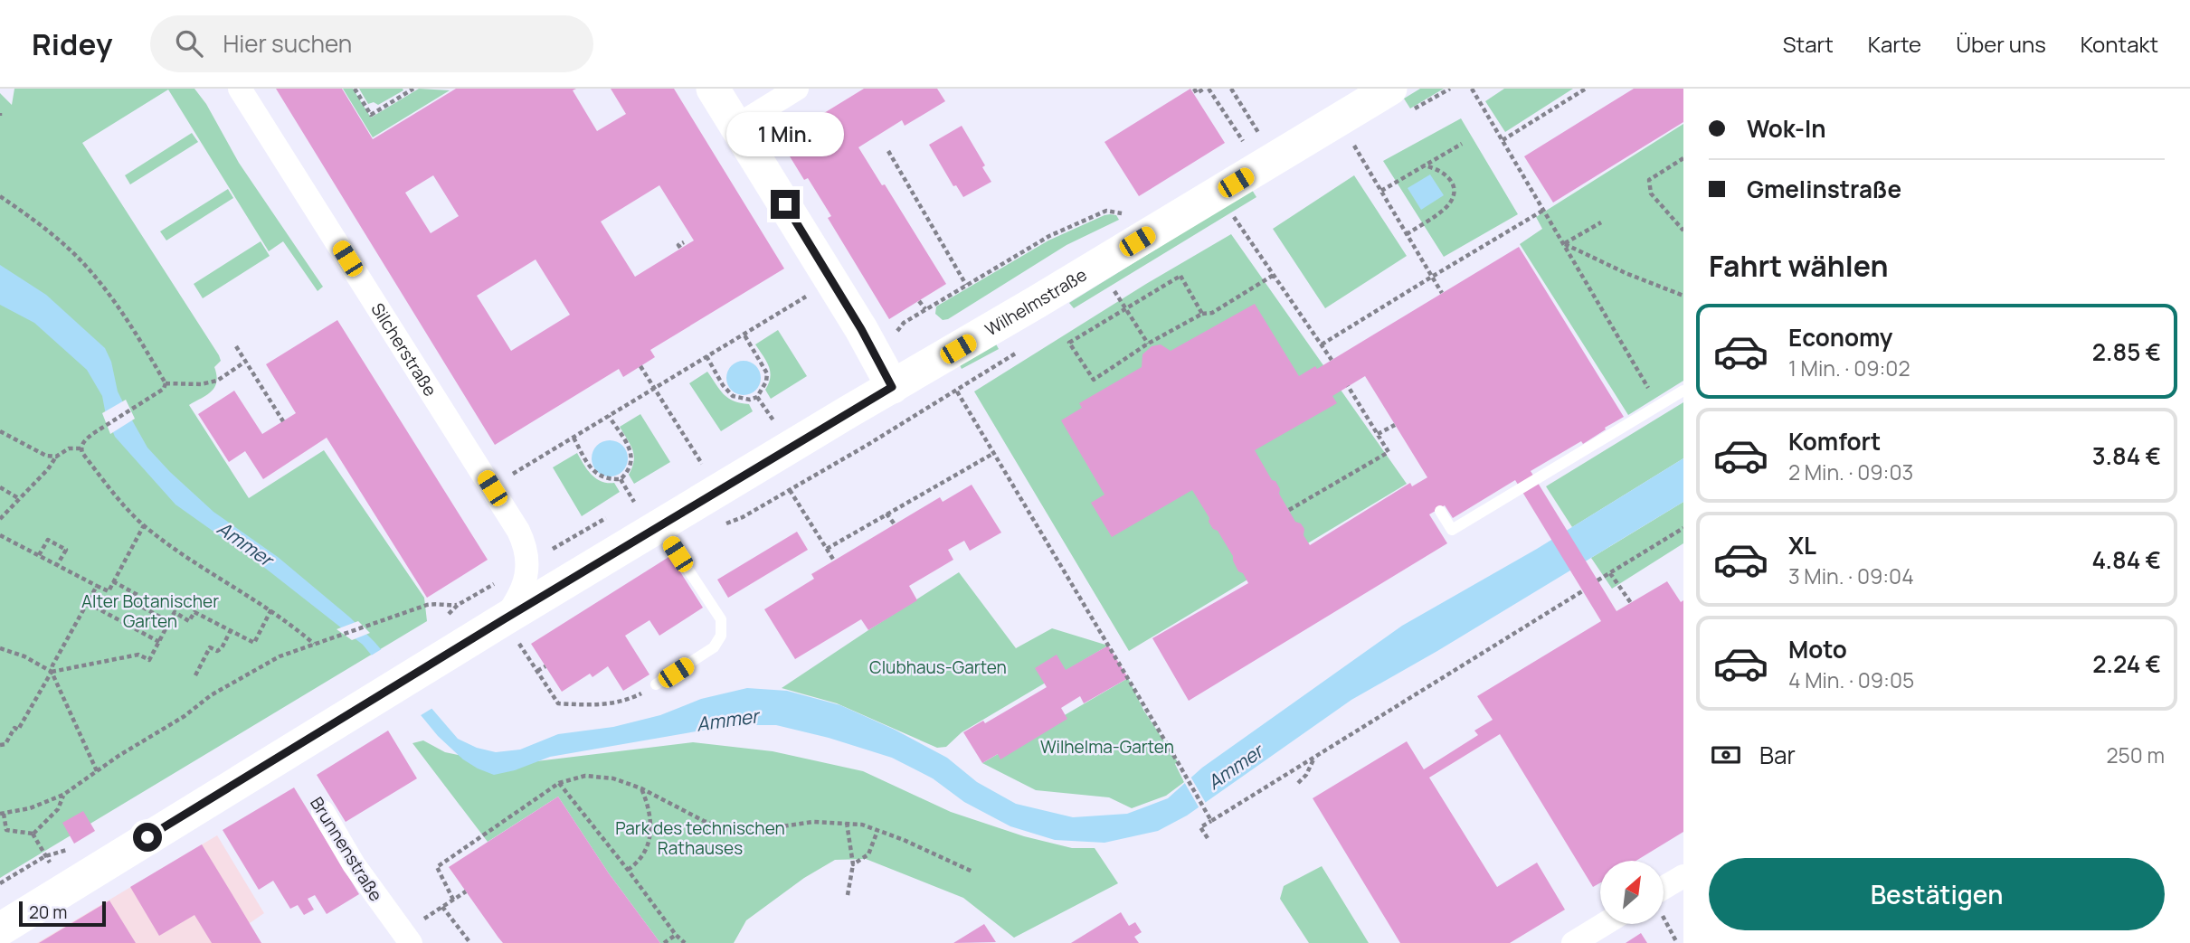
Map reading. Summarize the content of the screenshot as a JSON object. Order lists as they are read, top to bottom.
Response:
{
  "streets": {
    "main road": ["Wilhelmstraße"],
    "street": ["Silcherstraße", "Brunnenstraße"]
  },
  "crossings": [
    ["Wilhelmstraße", "Silcherstraße"]
  ],
  "water": ["Ammer"],
  "parks": [
    "Alter Botanischer Garten",
    "Clubhaus-Garten",
    "Wilhelma-Garten",
    "Park des technischen Rathauses"
  ],
  "scale_bar": "20 m",
  "north": "top right",
  "page": {
    "header": "Ridey",
    "search": "Hier suchen",
    "nav": [
      "Start",
      "Karte",
      "Über uns",
      "Kontakt"
    ],
    "banner": ["Wok-In", "Gmelinstraße"],
    "bubble": "1 Min.",
    "heading": "Fahrt wählen",
    "list": [
      {
        "name": "Economy",
        "note": "1 Min. · 09:02",
        "value": "2.85 €"
      },
      {
        "name": "Komfort",
        "note": "2 Min. · 09:03",
        "value": "3.84 €"
      },
      {
        "name": "XL",
        "note": "3 Min. · 09:04",
        "value": "4.84 €"
      },
      {
        "name": "Moto",
        "note": "4 Min. · 09:05",
        "value": "2.24 €"
      }
    ],
    "pay": ["Bar", "250 m"],
    "buttons": "Bestätigen",
    "scale": "20 m"
  }
}
